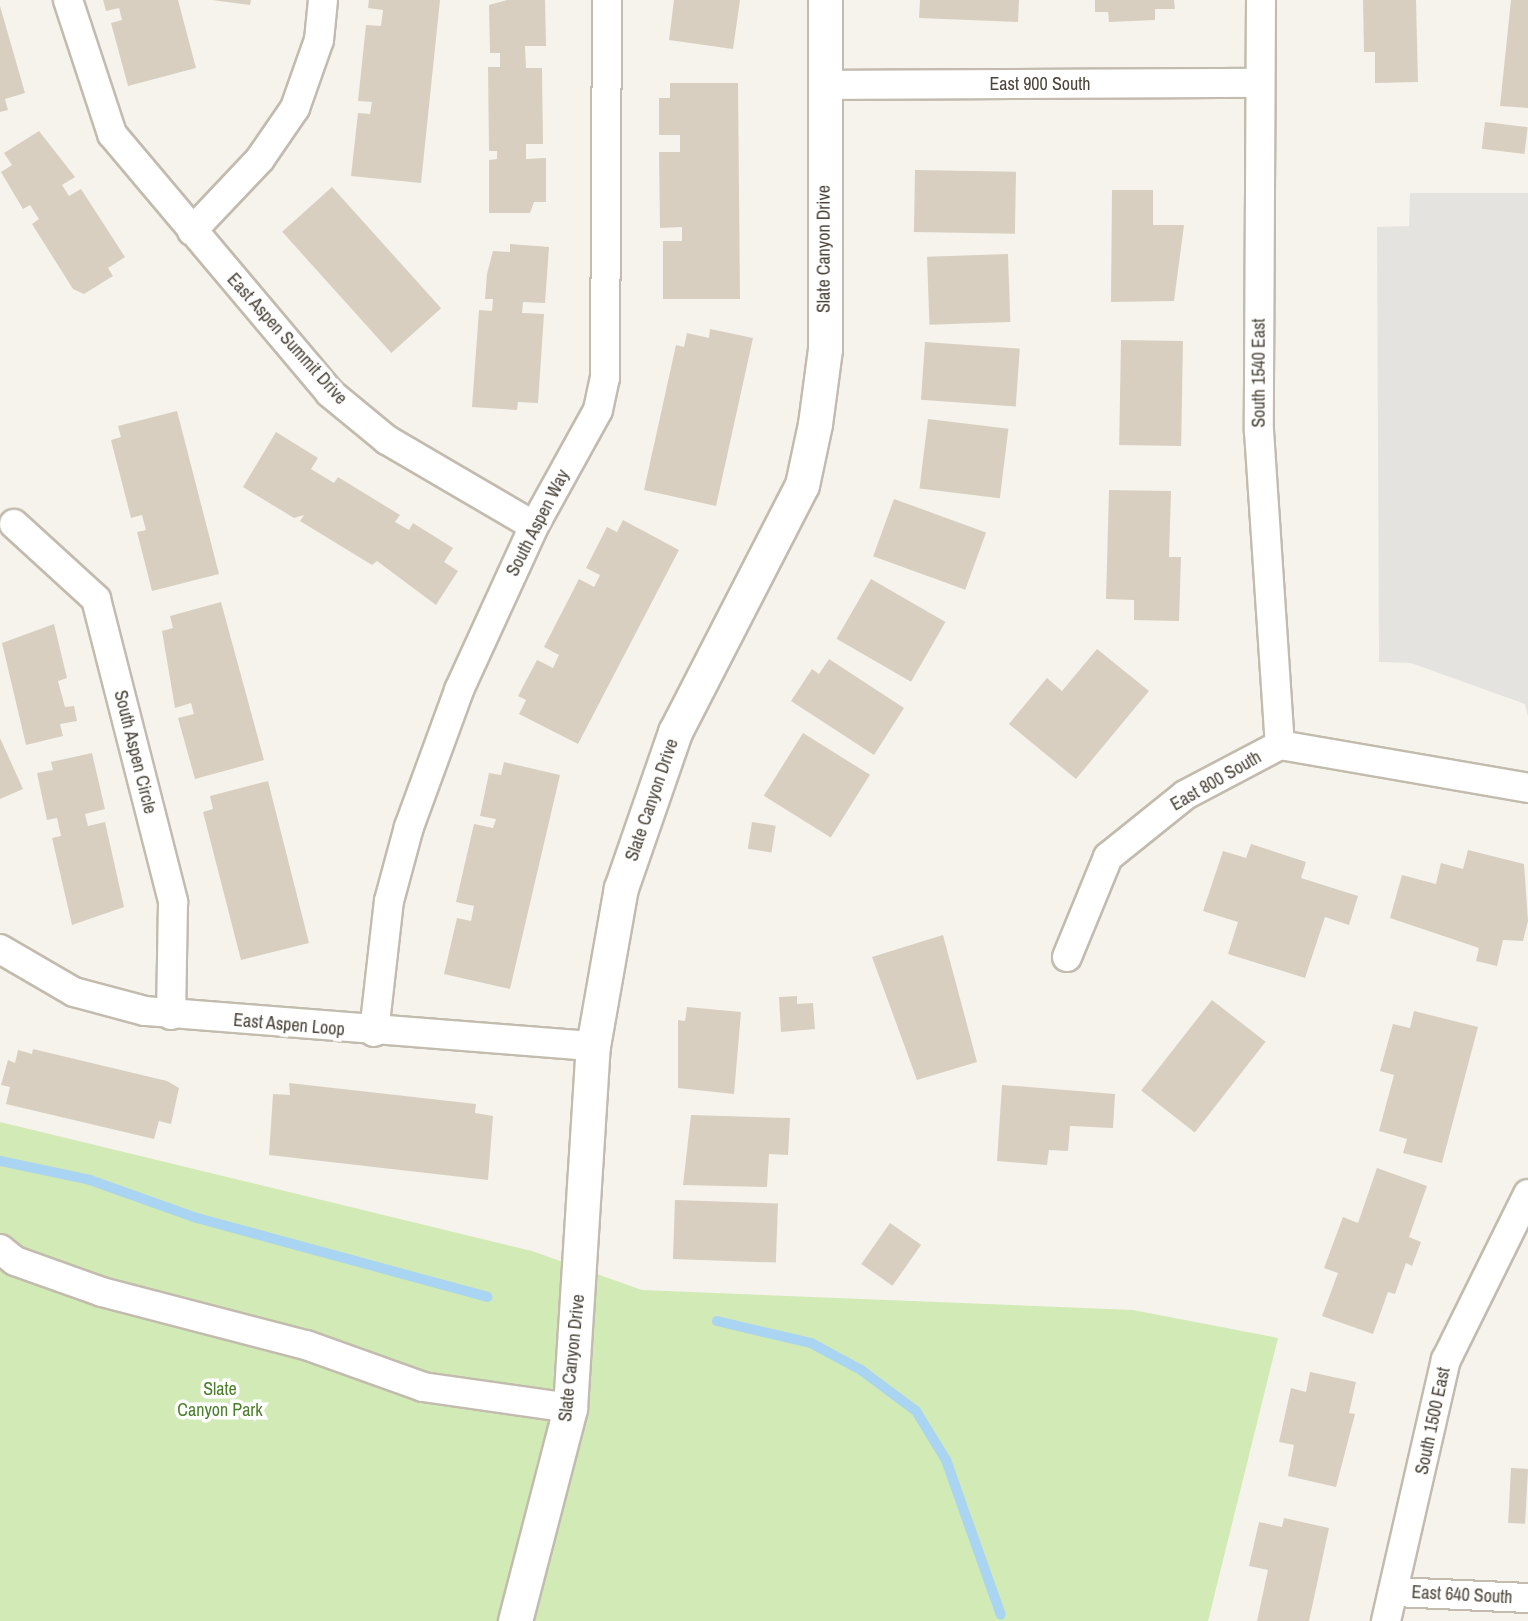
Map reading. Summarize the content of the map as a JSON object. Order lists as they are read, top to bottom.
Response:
{
  "streets": {
    "street": [
      "East 900 South",
      "Slate Canyon Drive",
      "East Aspen Summit Drive",
      "South 1540 East",
      "South Aspen Way",
      "South Aspen Circle",
      "East 800 South",
      "East Aspen Loop",
      "South 1500 East",
      "East 640 South"
    ]
  },
  "crossings": [
    ["East 900 South", "Slate Canyon Drive"],
    ["East 900 South", "South 1540 East"],
    ["Slate Canyon Drive", "East Aspen Loop"],
    ["East Aspen Summit Drive", "South Aspen Way"],
    ["South 1540 East", "East 800 South"],
    ["South Aspen Way", "East Aspen Loop"],
    ["South Aspen Circle", "East Aspen Loop"],
    ["South 1500 East", "East 640 South"]
  ],
  "parks": ["Slate Canyon Park"]
}
